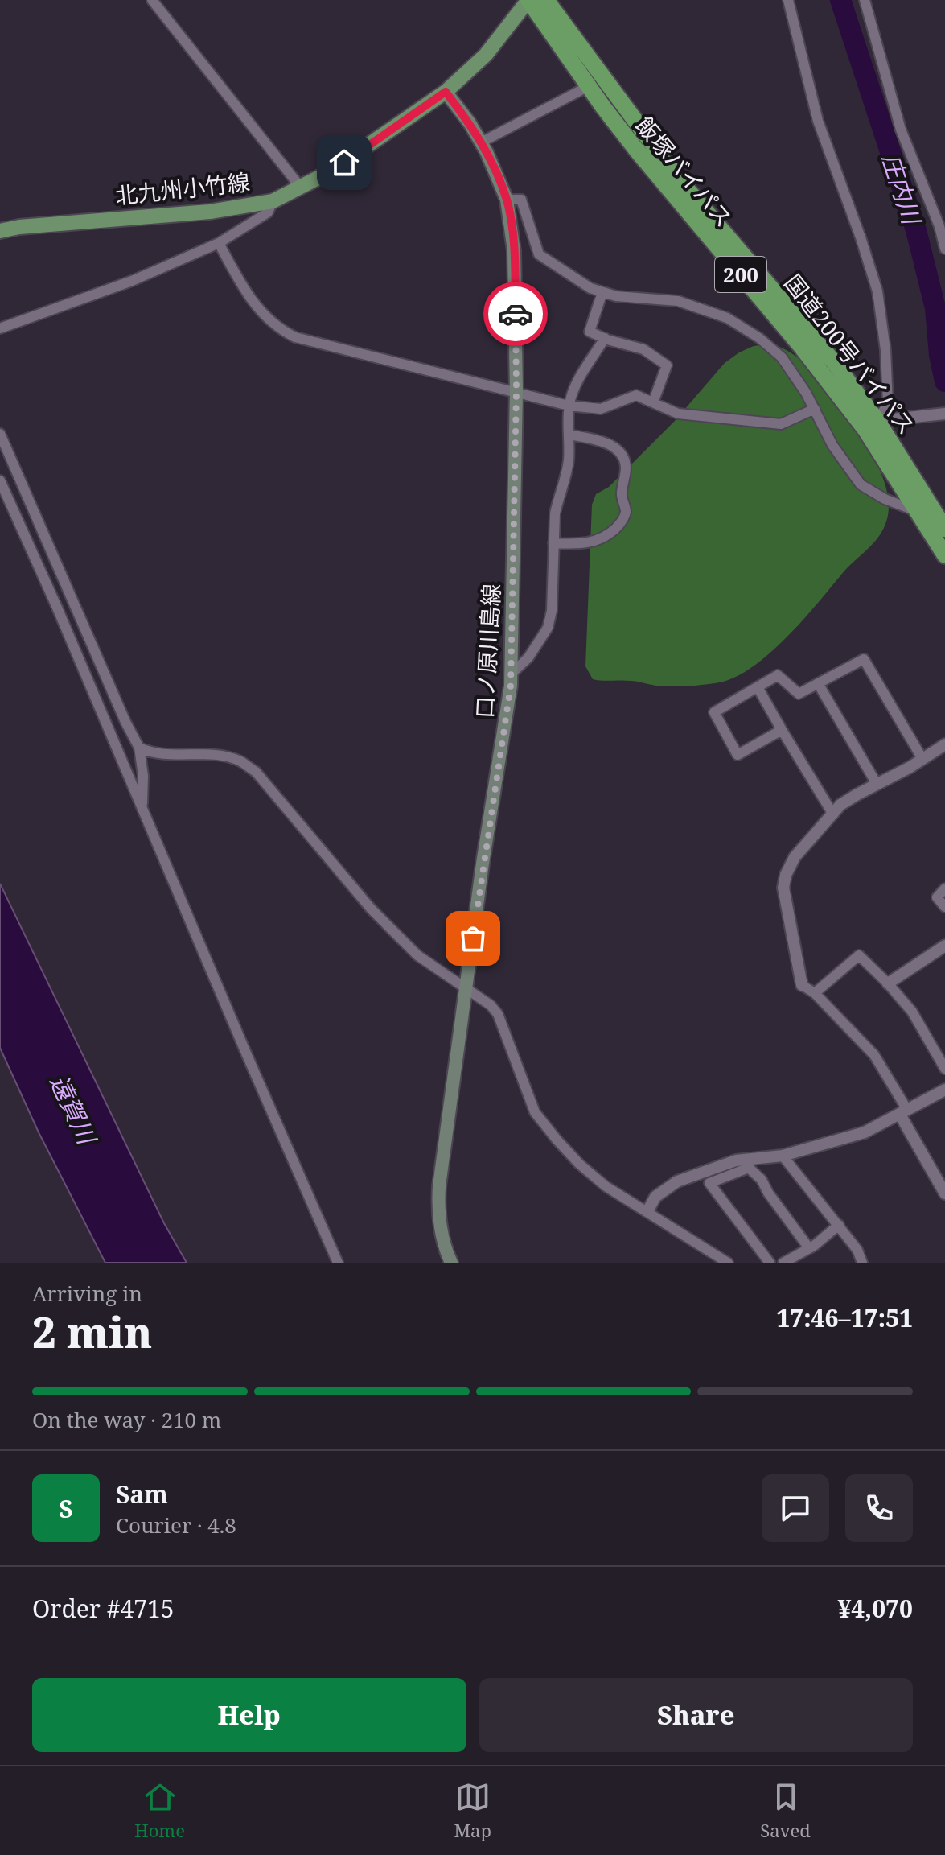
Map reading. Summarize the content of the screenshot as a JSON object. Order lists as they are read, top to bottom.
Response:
{
  "streets": {
    "highway": ["飯塚バイパス", "200", "国道200号バイパス"],
    "main road": ["北九州小竹線", "口ノ原川島線"]
  },
  "crossings": [
    ["飯塚バイパス", "北九州小竹線"],
    ["飯塚バイパス", "国道200号バイパス"],
    ["北九州小竹線", "口ノ原川島線"]
  ],
  "water": ["庄内川", "遠賀川"],
  "page": {
    "heading": ["2 min", "Arriving in", "17:46–17:51"],
    "panel": [
      "Sam",
      "Courier · 4.8",
      "Order #4715",
      "¥4,070"
    ],
    "bar": "On the way · 210 m",
    "round": "S",
    "buttons": ["Help", "Share"],
    "tabs": ["Home", "Map", "Saved"]
  }
}
